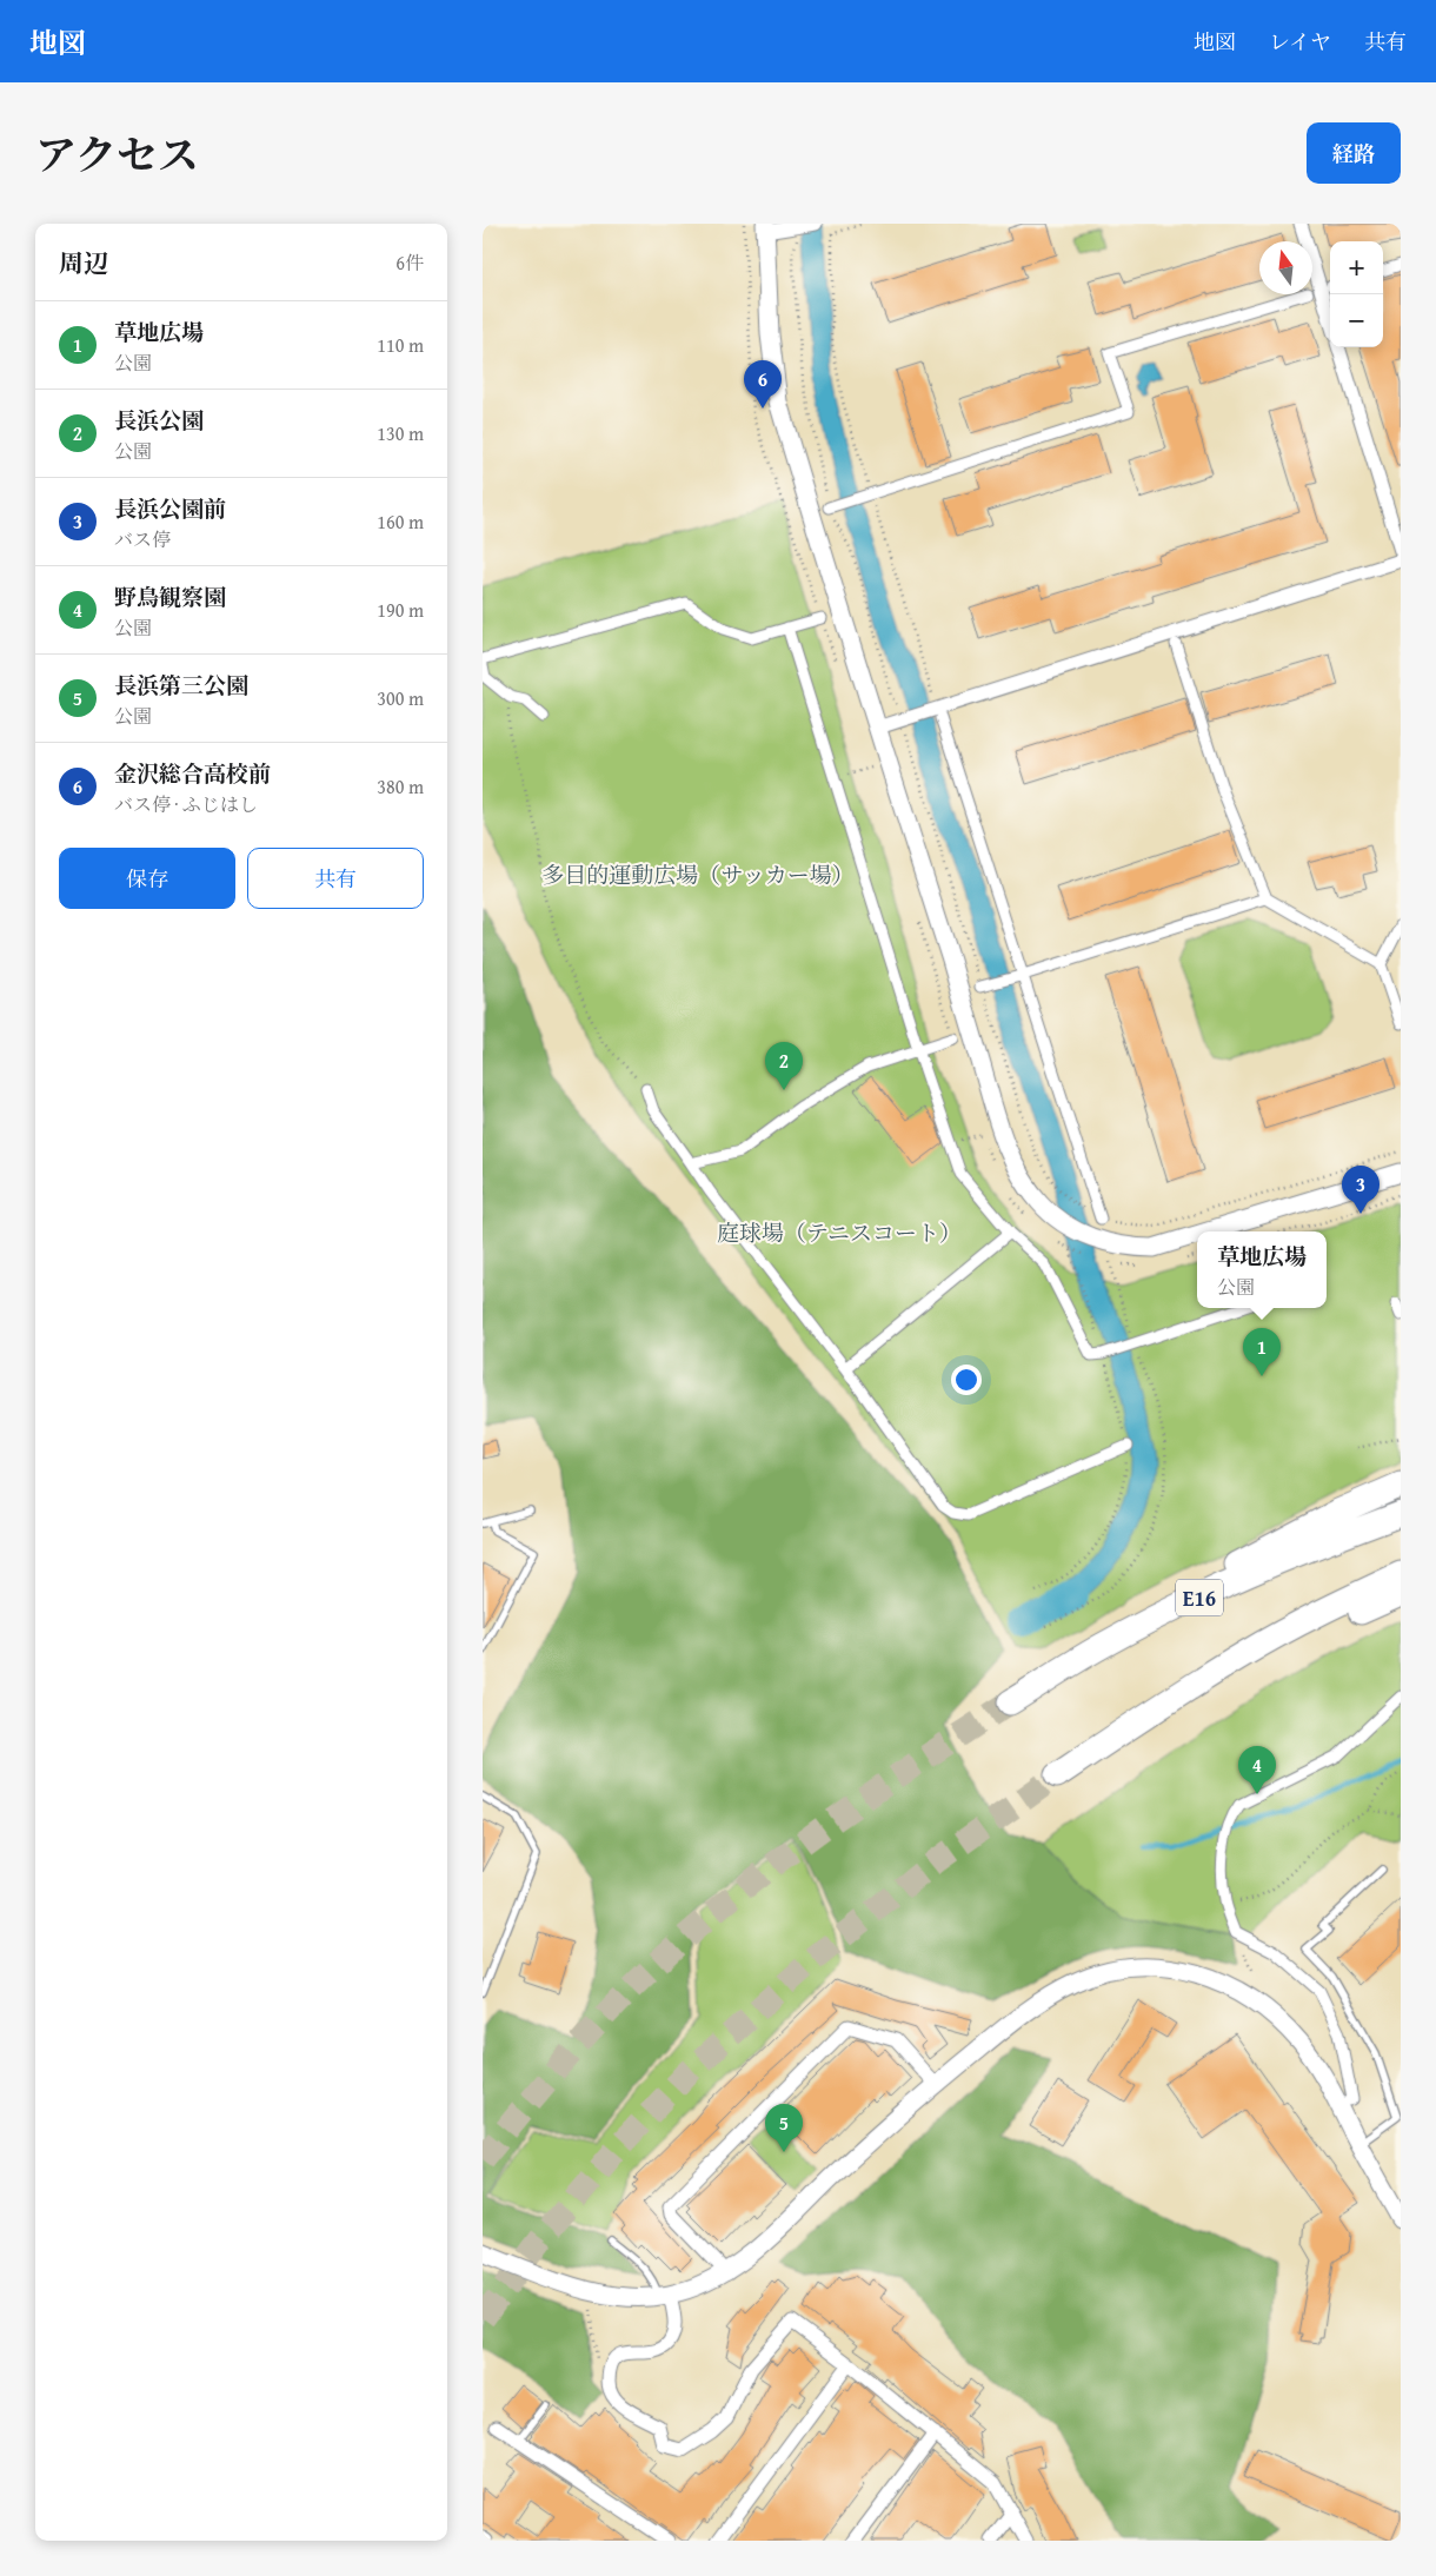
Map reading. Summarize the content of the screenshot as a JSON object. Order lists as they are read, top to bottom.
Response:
{
  "streets": {
    "highway": ["E16"]
  },
  "parks": ["多目的運動広場（サッカー場）", "庭球場（テニスコート）"],
  "north": "top",
  "page": {
    "header": "地図",
    "nav": ["地図", "レイヤ", "共有"],
    "title": "アクセス",
    "buttons": [
      "経路",
      ["保存", "共有"]
    ],
    "heading": ["周辺", "6件"],
    "map_buttons": ["+", "−"],
    "list": [
      {
        "mark": "1",
        "name": "草地広場",
        "note": "公園",
        "value": "110 m"
      },
      {
        "mark": "2",
        "name": "長浜公園",
        "note": "公園",
        "value": "130 m"
      },
      {
        "mark": "3",
        "name": "長浜公園前",
        "note": "バス停",
        "value": "160 m"
      },
      {
        "mark": "4",
        "name": "野鳥観察園",
        "note": "公園",
        "value": "190 m"
      },
      {
        "mark": "5",
        "name": "長浜第三公園",
        "note": "公園",
        "value": "300 m"
      },
      {
        "mark": "6",
        "name": "金沢総合高校前",
        "note": "バス停 · ふじはし",
        "value": "380 m"
      }
    ],
    "pins": [
      "6",
      "2",
      "3",
      "1",
      "4",
      "5"
    ],
    "popup": ["草地広場", "公園"]
  }
}
